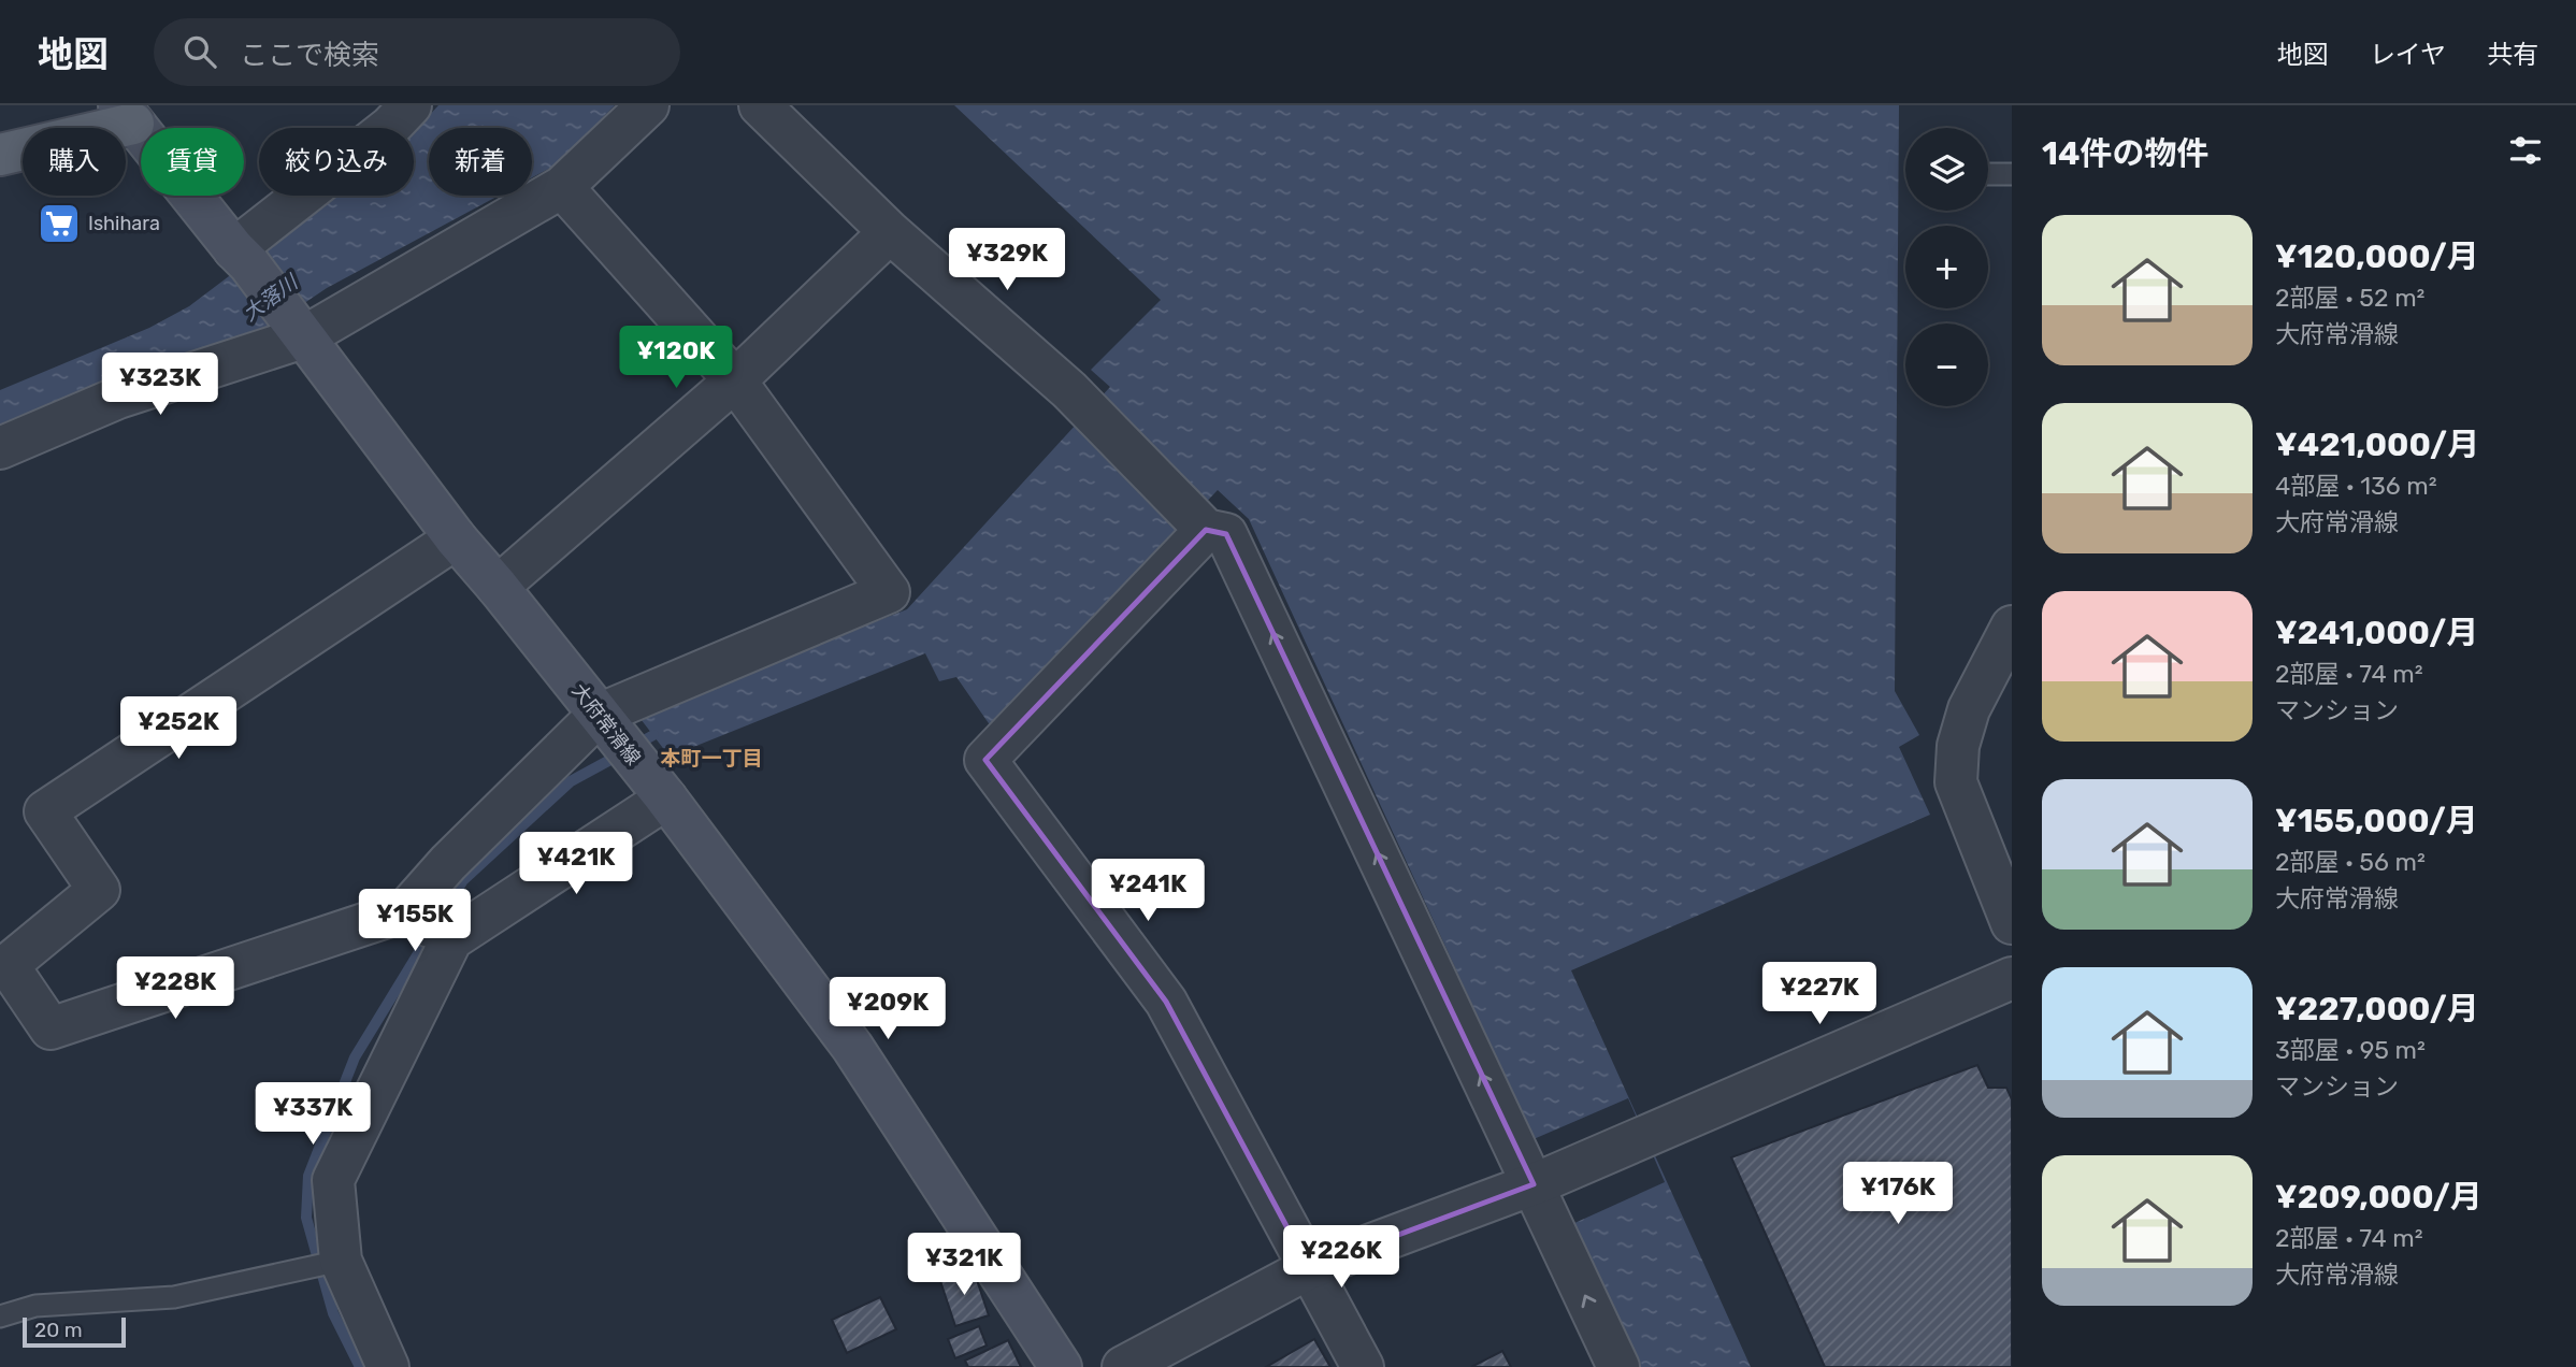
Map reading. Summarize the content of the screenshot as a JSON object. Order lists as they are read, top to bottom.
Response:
{
  "streets": {
    "main road": ["大府常滑線"]
  },
  "districts": ["本町一丁目"],
  "water": ["大落川"],
  "places": {
    "supermarket": ["Ishihara"]
  },
  "scale_bar": "20 m",
  "page": {
    "header": "地図",
    "search": "ここで検索",
    "nav": ["地図", "レイヤ", "共有"],
    "heading": "14件の物件",
    "map_buttons": ["+", "−"],
    "chip": [
      "購入",
      "賃貸",
      "絞り込み",
      "新着"
    ],
    "list": [
      {
        "name": "¥120,000/月",
        "note": "2部屋 · 52 m² · 大府常滑線"
      },
      {
        "name": "¥421,000/月",
        "note": "4部屋 · 136 m² · 大府常滑線"
      },
      {
        "name": "¥241,000/月",
        "note": "2部屋 · 74 m² · マンション"
      },
      {
        "name": "¥155,000/月",
        "note": "2部屋 · 56 m² · 大府常滑線"
      },
      {
        "name": "¥227,000/月",
        "note": "3部屋 · 95 m² · マンション"
      },
      {
        "name": "¥209,000/月",
        "note": "2部屋 · 74 m² · 大府常滑線"
      }
    ],
    "price": [
      "¥329K",
      "¥120K",
      "¥323K",
      "¥252K",
      "¥421K",
      "¥241K",
      "¥155K",
      "¥228K",
      "¥227K",
      "¥209K",
      "¥337K",
      "¥176K",
      "¥226K",
      "¥321K"
    ],
    "scale": "20 m"
  }
}
